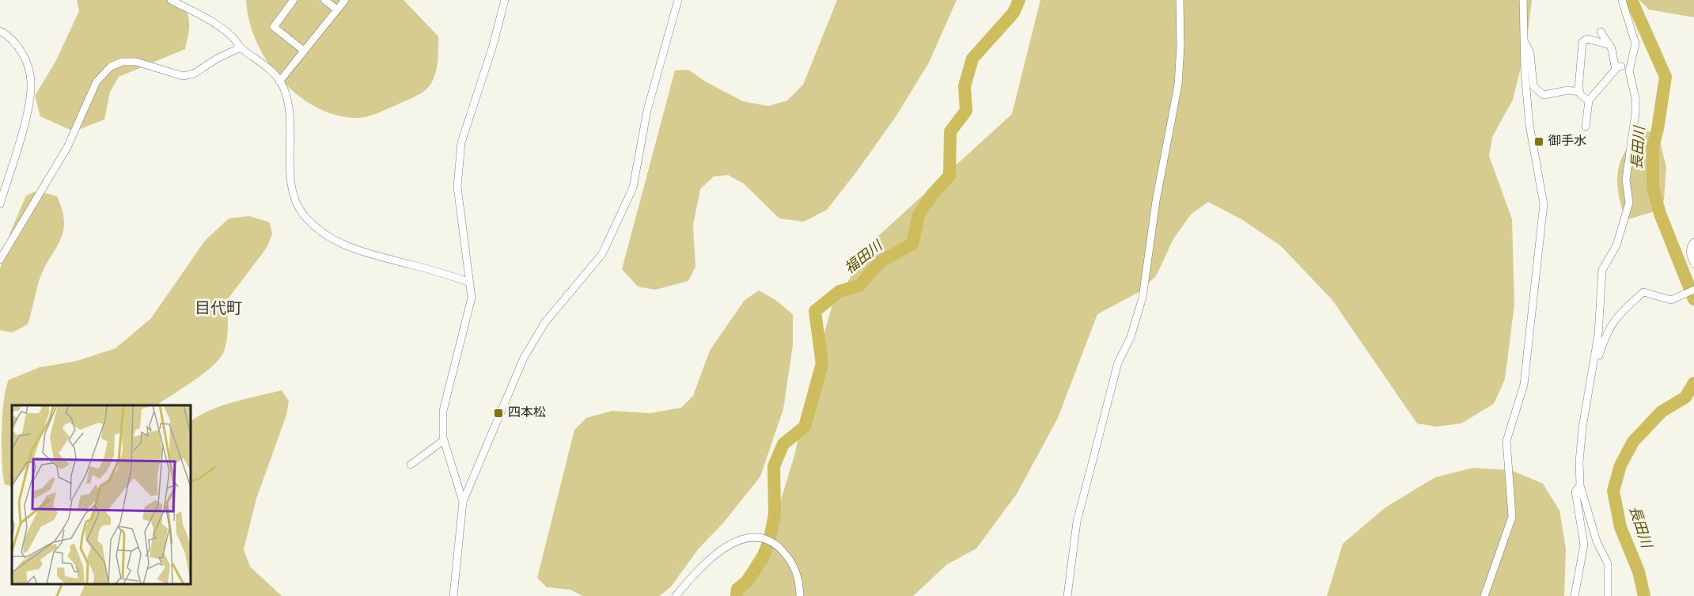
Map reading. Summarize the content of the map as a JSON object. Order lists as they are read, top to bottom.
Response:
{
  "districts": ["目代町"],
  "water": ["長田川", "福田川"],
  "places": {
    "transit": ["御手水", "四本松"]
  }
}
